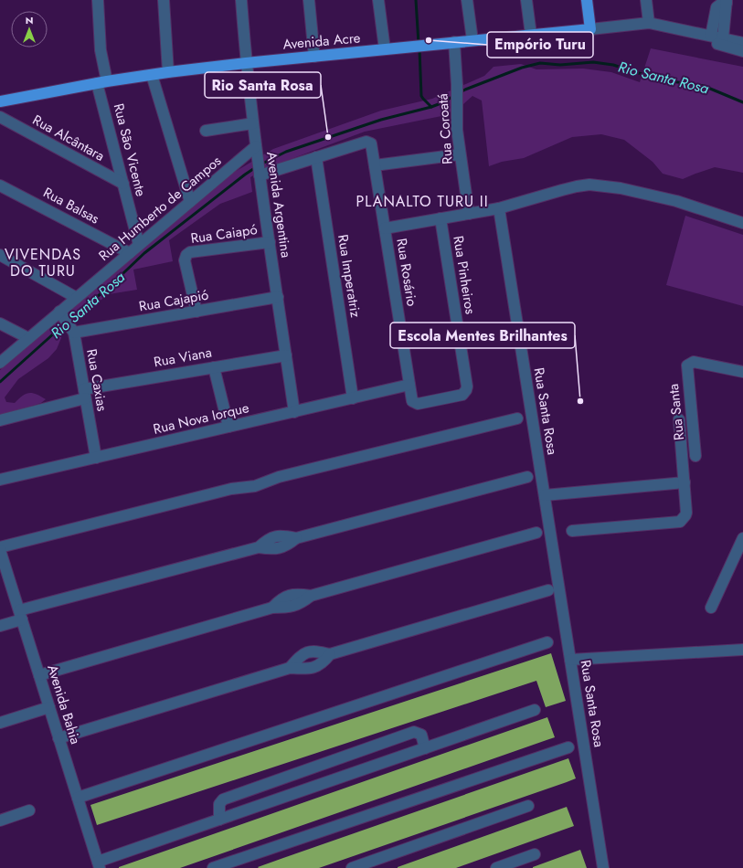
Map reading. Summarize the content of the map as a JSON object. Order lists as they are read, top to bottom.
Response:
{
  "streets": {
    "main road": ["Avenida Acre"],
    "street": [
      "Rua Coroatá",
      "Rua Alcântara",
      "Rua São Vicente",
      "Avenida Argentina",
      "Rua Balsas",
      "Rua Humberto de Campos",
      "Rua Caiapó",
      "Rua Rosário",
      "Rua Pinheiros",
      "Rua Imperatriz",
      "Rua Cajapió",
      "Rua Viana",
      "Rua Caxias",
      "Rua Santa Rosa",
      "Rua Santa",
      "Rua Nova Iorque",
      "Avenida Bahia"
    ]
  },
  "crossings": [
    ["Avenida Acre", "Rua Coroatá"],
    ["Avenida Acre", "Rua São Vicente"],
    ["Avenida Acre", "Avenida Argentina"],
    ["Rua Alcântara", "Rua São Vicente"],
    ["Rua São Vicente", "Rua Humberto de Campos"],
    ["Avenida Argentina", "Rua Humberto de Campos"],
    ["Avenida Argentina", "Rua Caiapó"],
    ["Avenida Argentina", "Rua Cajapió"],
    ["Avenida Argentina", "Rua Viana"],
    ["Avenida Argentina", "Rua Nova Iorque"],
    ["Rua Balsas", "Rua Humberto de Campos"],
    ["Rua Humberto de Campos", "Rua Caxias"],
    ["Rua Caiapó", "Rua Cajapió"],
    ["Rua Rosário", "Rua Pinheiros"],
    ["Rua Rosário", "Rua Imperatriz"],
    ["Rua Rosário", "Rua Nova Iorque"],
    ["Rua Imperatriz", "Rua Nova Iorque"],
    ["Rua Cajapió", "Rua Caxias"],
    ["Rua Viana", "Rua Caxias"],
    ["Rua Caxias", "Rua Nova Iorque"]
  ],
  "districts": ["PLANALTO TURU II", "VIVENDAS DO TURU"],
  "water": ["Rio Santa Rosa"],
  "places": ["Empório Turu", "Rio Santa Rosa", "Escola Mentes Brilhantes"],
  "north": "top"
}
